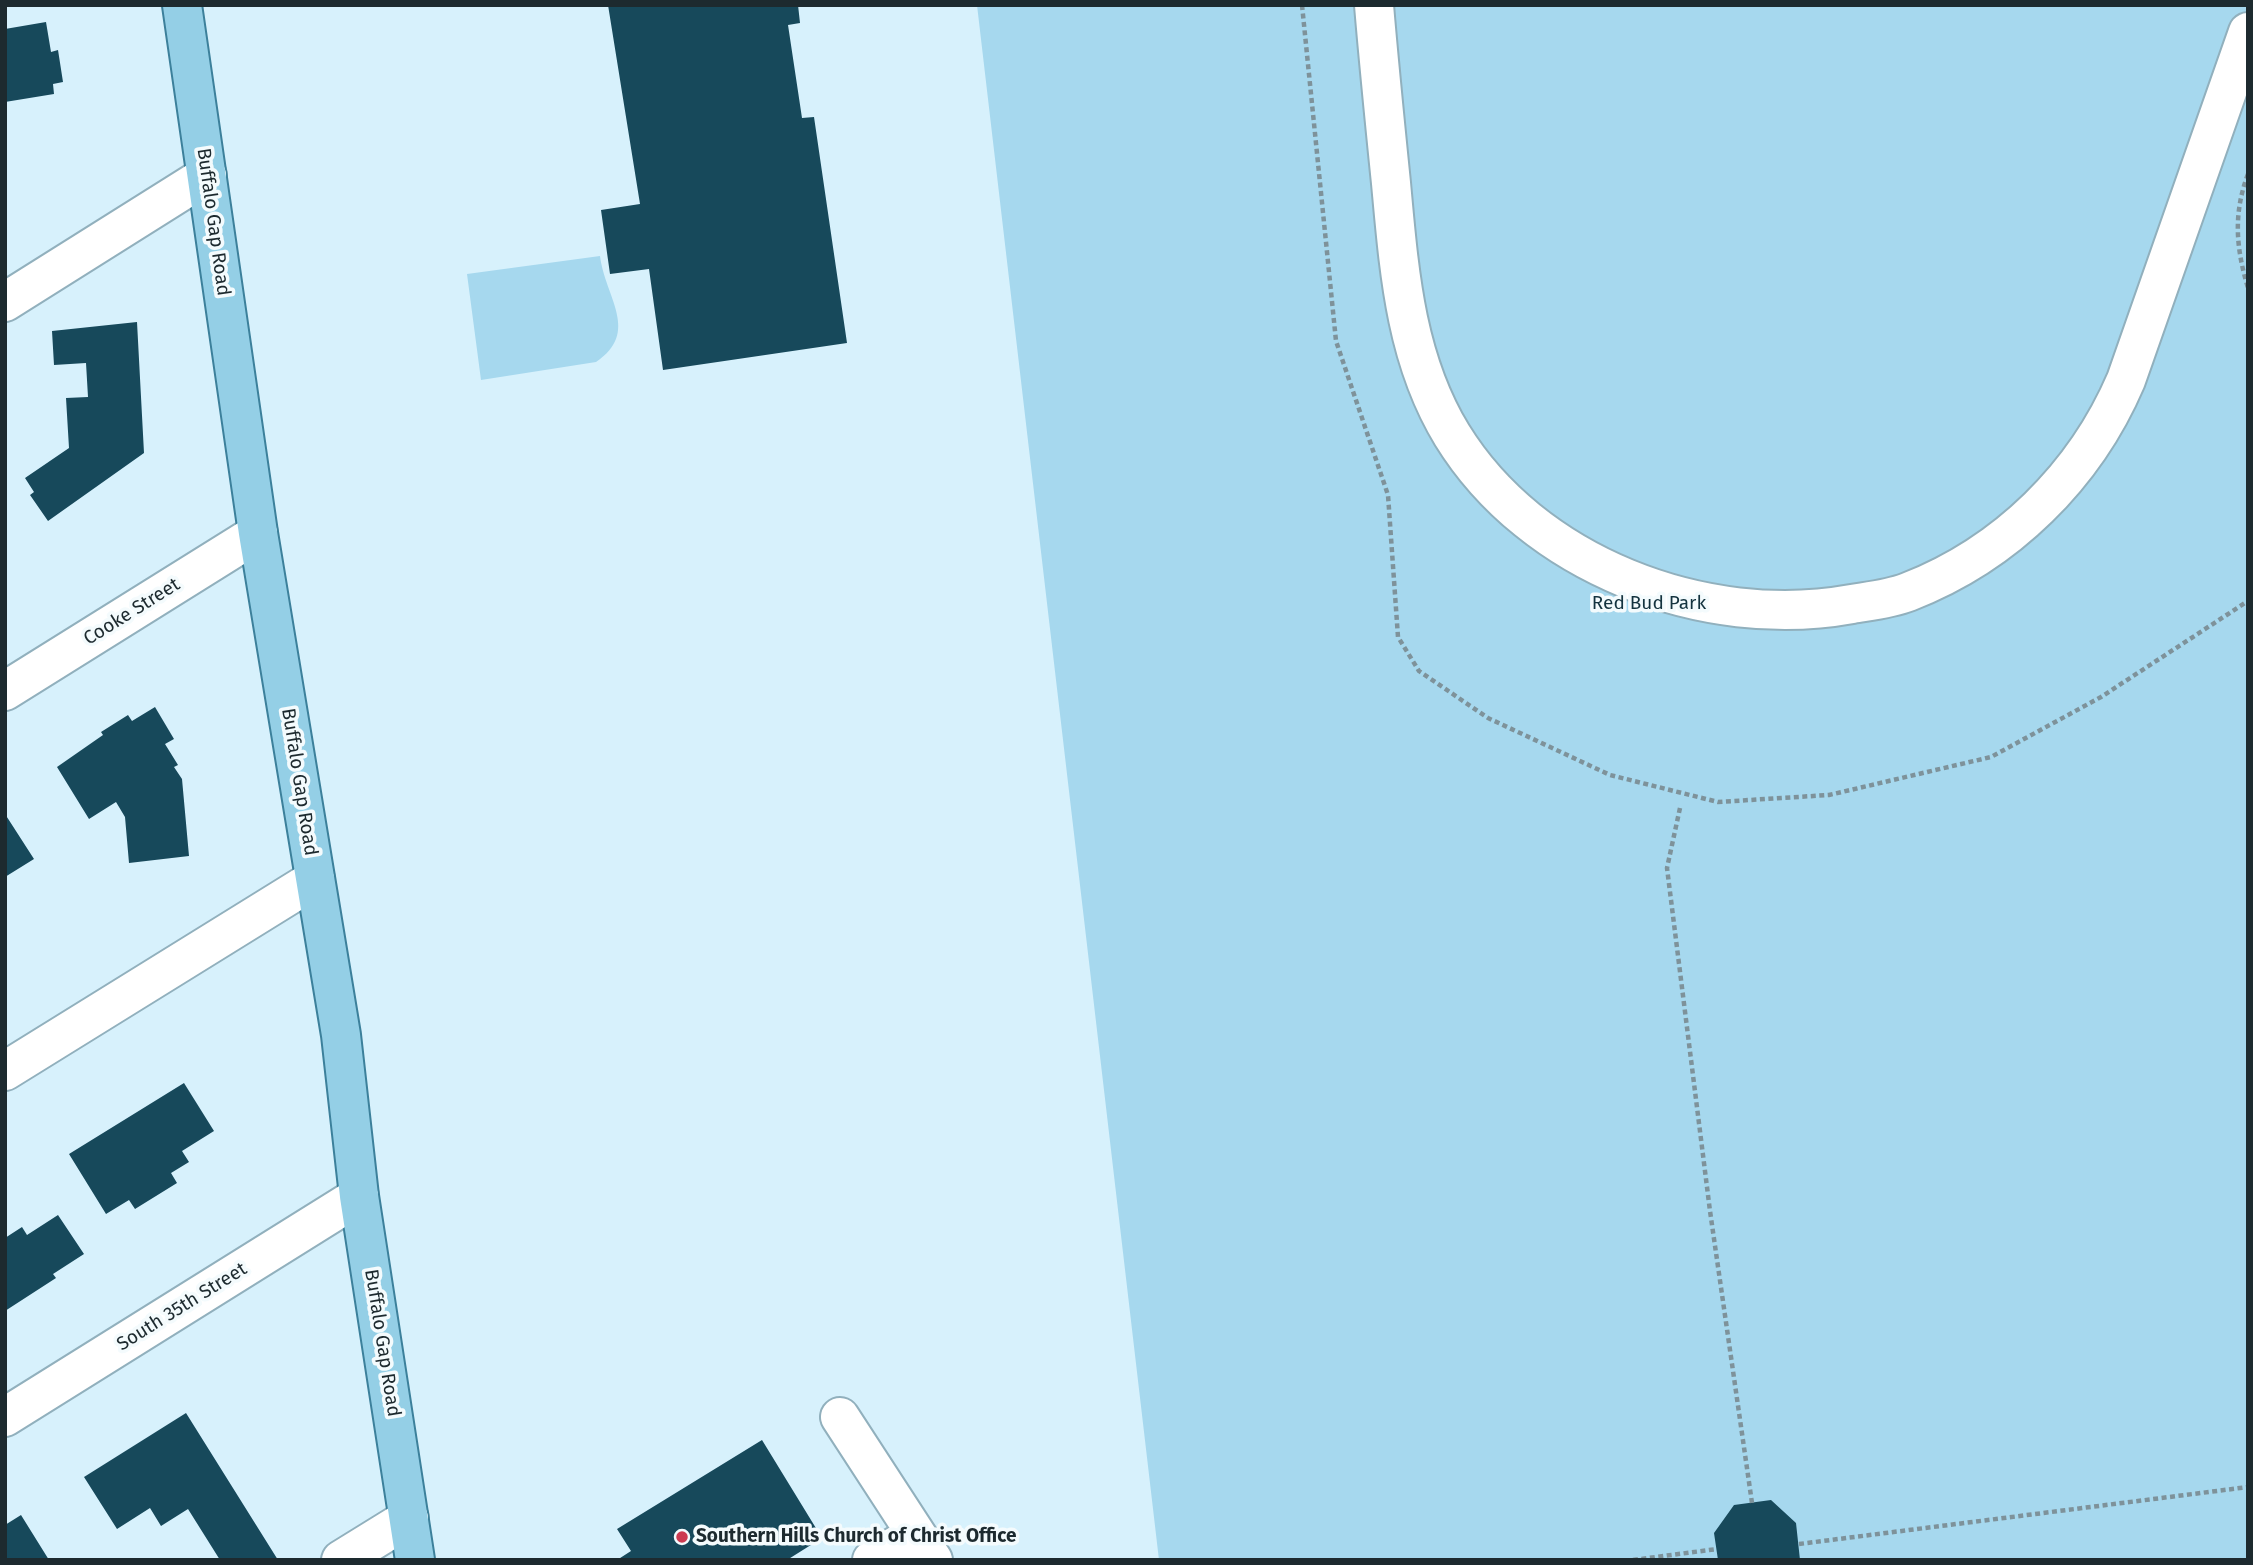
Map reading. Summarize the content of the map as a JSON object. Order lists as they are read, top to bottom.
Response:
{
  "streets": {
    "main road": ["Buffalo Gap Road"],
    "street": ["Cooke Street", "South 35th Street"]
  },
  "crossings": [
    ["Buffalo Gap Road", "Cooke Street"],
    ["Buffalo Gap Road", "South 35th Street"]
  ],
  "parks": ["Red Bud Park"],
  "places": ["Southern Hills Church of Christ Office"]
}
